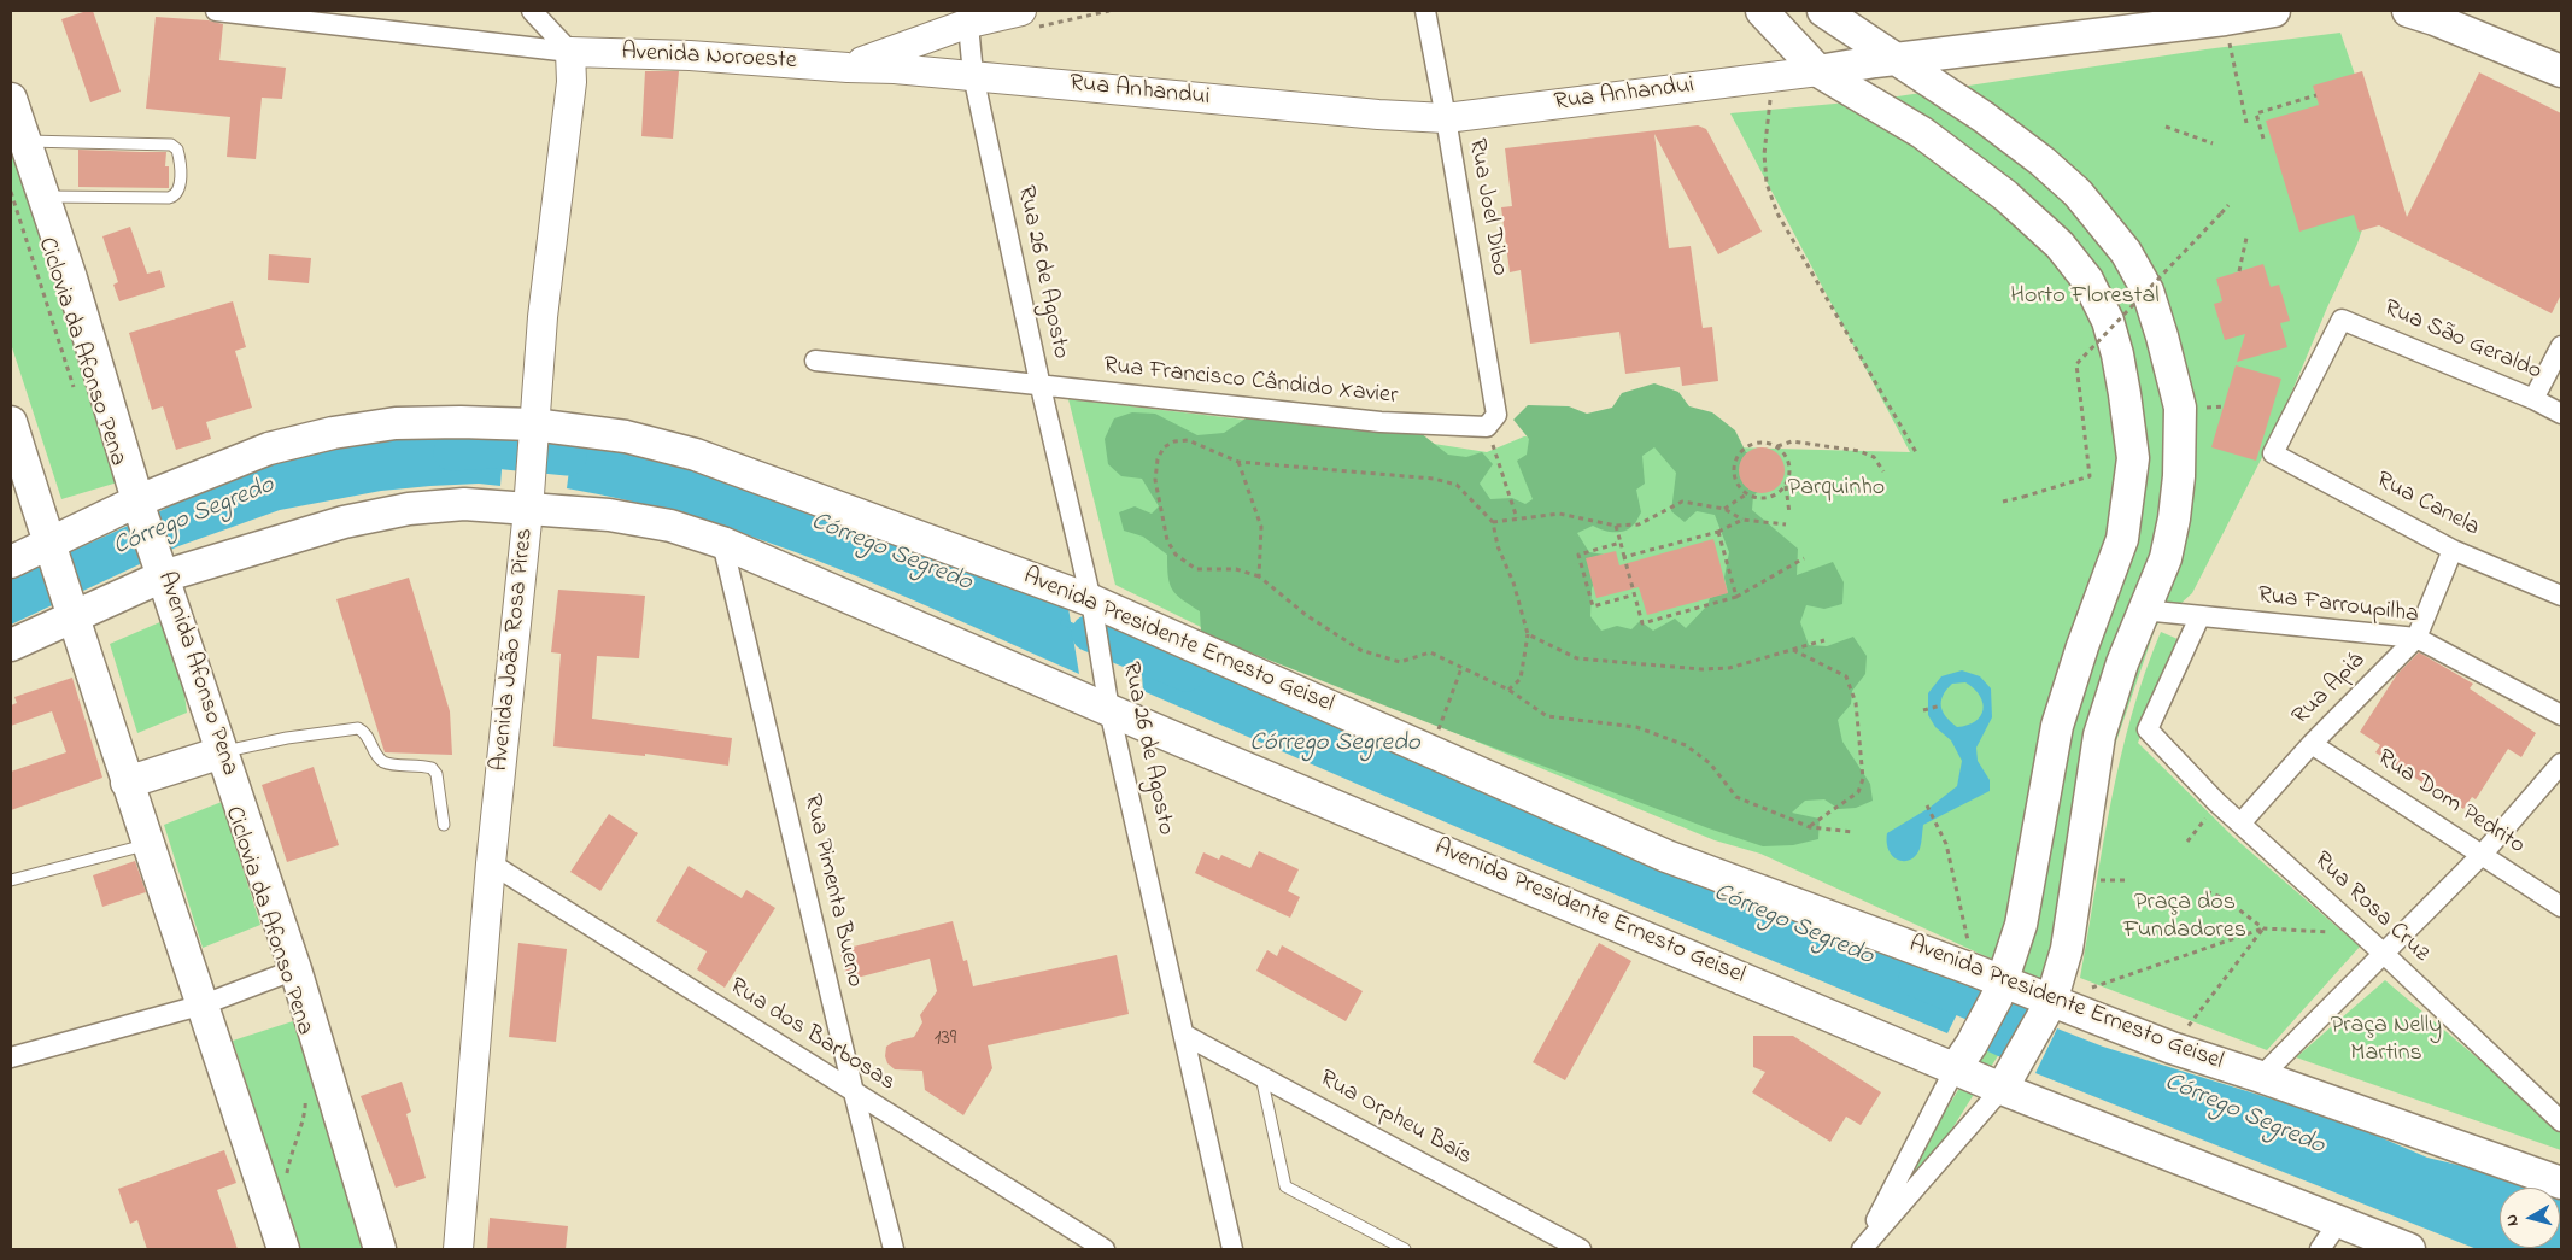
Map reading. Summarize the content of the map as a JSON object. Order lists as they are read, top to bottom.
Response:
{
  "streets": {
    "main road": ["Rua Anhandui", "Avenida Presidente Ernesto Geisel", "Avenida Afonso Pena"],
    "street": [
      "Avenida Noroeste",
      "Rua Joel Dibo",
      "Rua 26 de Agosto",
      "Rua São Geraldo",
      "Rua Francisco Cândido Xavier",
      "Rua Canela",
      "Rua Farroupilha",
      "Avenida João Rosa Pires",
      "Rua Apiá",
      "Rua Dom Pedrito",
      "Rua Pimenta Bueno",
      "Rua Rosa Cruz",
      "Rua dos Barbosas",
      "Rua Orpheu Baís"
    ],
    "path": ["Ciclovia da Afonso Pena"]
  },
  "crossings": [
    ["Avenida Noroeste", "Rua Anhandui"],
    ["Avenida Noroeste", "Rua 26 de Agosto"],
    ["Avenida Noroeste", "Avenida João Rosa Pires"],
    ["Rua Anhandui", "Rua Joel Dibo"],
    ["Rua Anhandui", "Rua 26 de Agosto"],
    ["Rua Joel Dibo", "Rua Francisco Cândido Xavier"],
    ["Rua 26 de Agosto", "Rua Francisco Cândido Xavier"],
    ["Rua 26 de Agosto", "Avenida Presidente Ernesto Geisel"],
    ["Rua 26 de Agosto", "Rua Orpheu Baís"],
    ["Rua São Geraldo", "Rua Canela"],
    ["Rua Canela", "Rua Apiá"],
    ["Rua Farroupilha", "Rua Apiá"],
    ["Rua Farroupilha", "Rua Rosa Cruz"],
    ["Avenida Presidente Ernesto Geisel", "Avenida João Rosa Pires"],
    ["Avenida Presidente Ernesto Geisel", "Avenida Afonso Pena"],
    ["Avenida Presidente Ernesto Geisel", "Rua Pimenta Bueno"],
    ["Avenida João Rosa Pires", "Rua dos Barbosas"],
    ["Rua Apiá", "Rua Dom Pedrito"],
    ["Rua Apiá", "Rua Rosa Cruz"],
    ["Rua Pimenta Bueno", "Rua dos Barbosas"]
  ],
  "water": ["Córrego Segredo"],
  "parks": [
    "Horto Florestal",
    "Parquinho",
    "Praça dos Fundadores",
    "Praça Nelly Martins"
  ],
  "house_numbers": ["139"],
  "north": "left"
}
